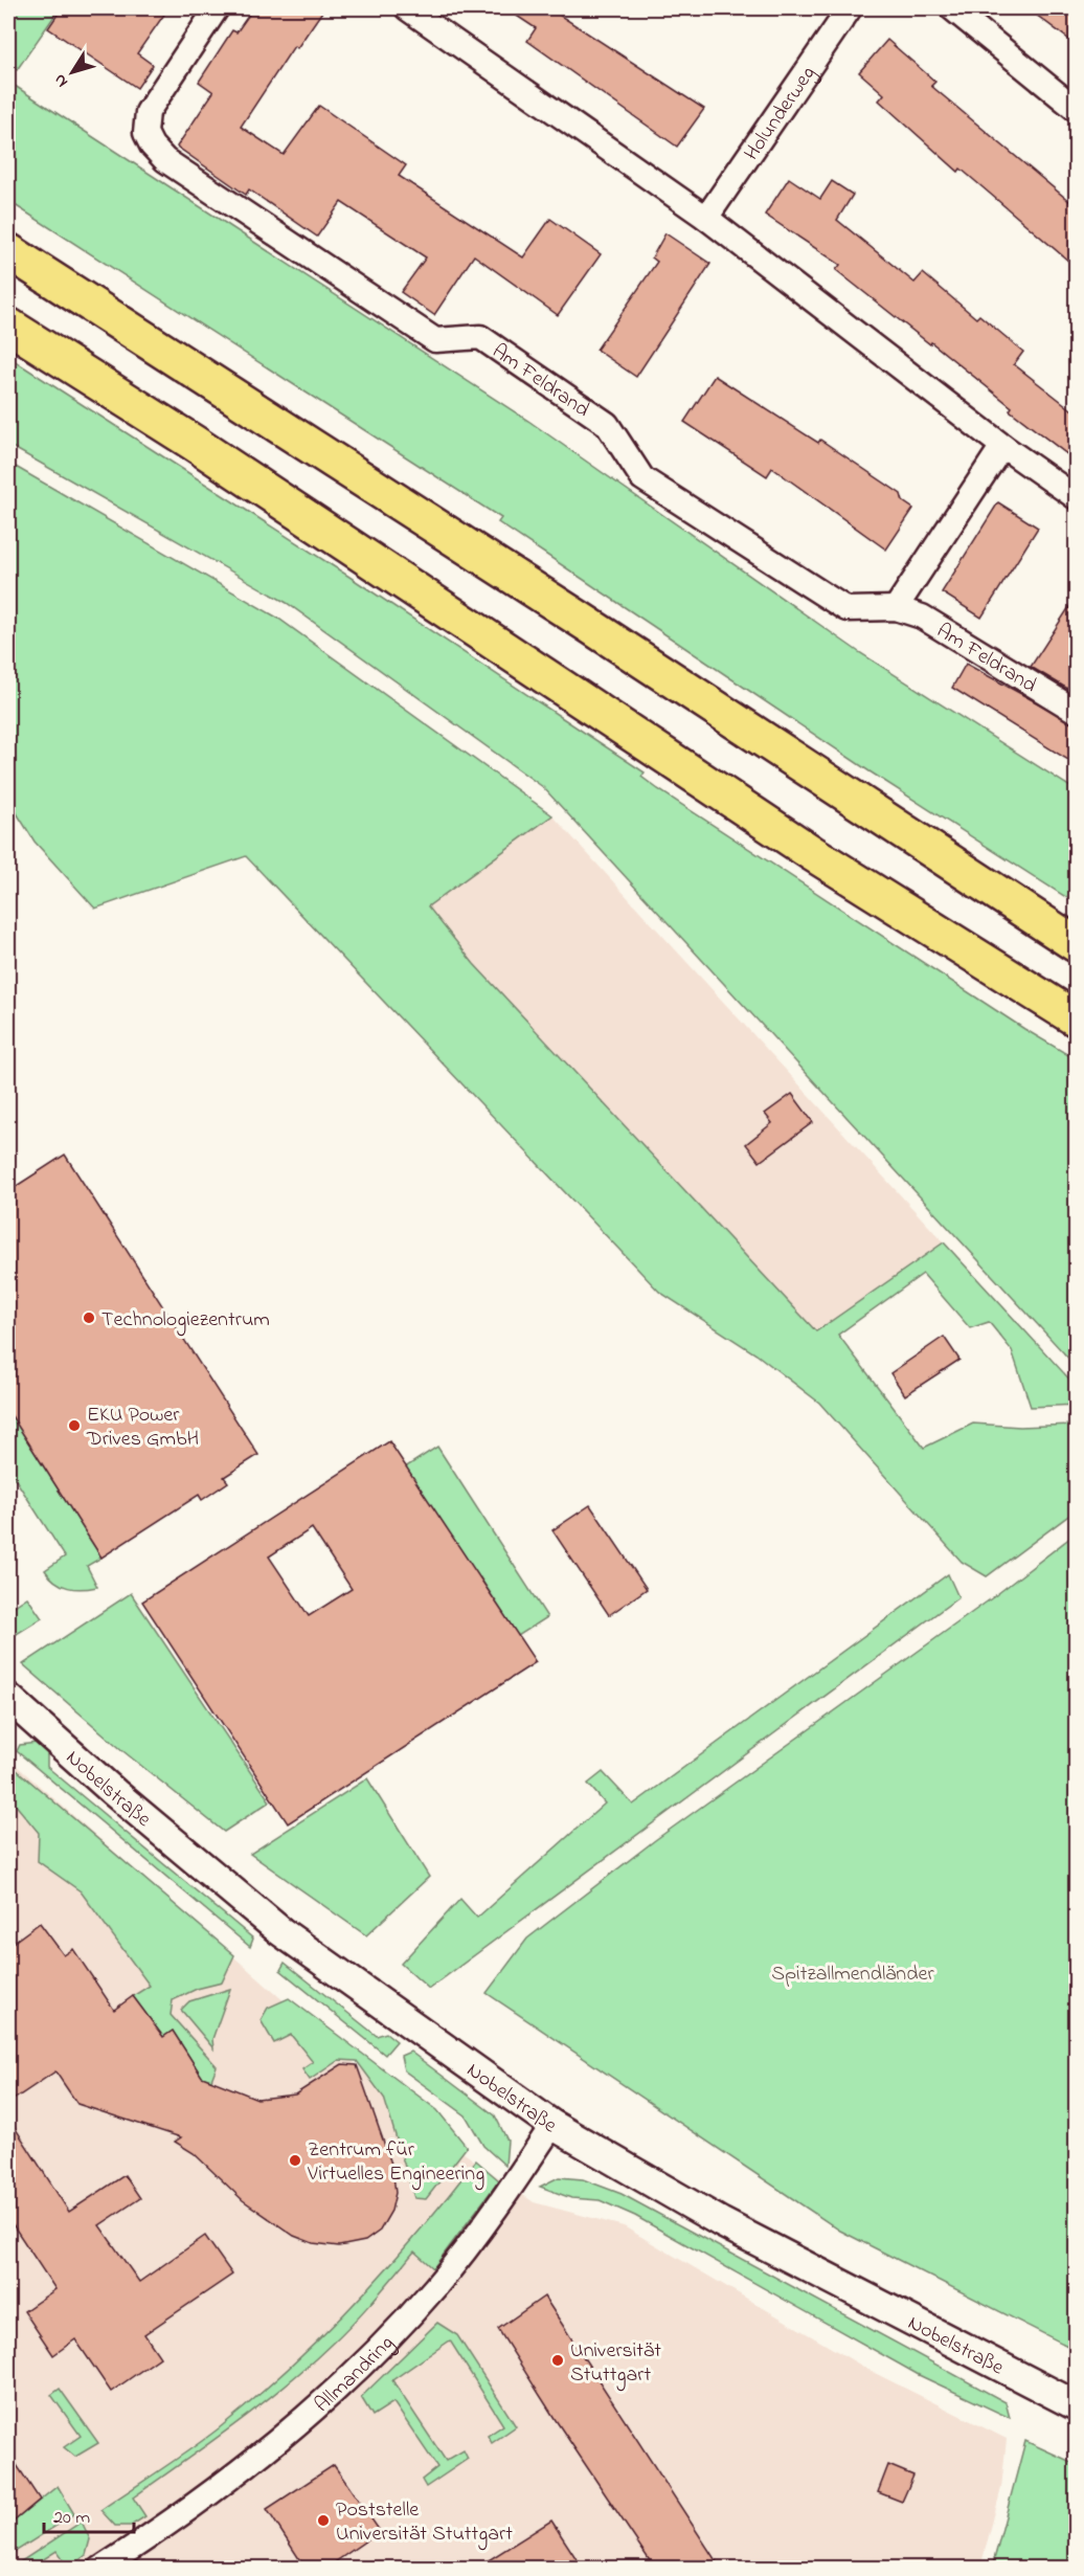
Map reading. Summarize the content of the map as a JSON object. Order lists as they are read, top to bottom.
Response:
{
  "streets": {
    "street": [
      "Holunderweg",
      "Am Feldrand",
      "Nobelstraße",
      "Allmandring"
    ]
  },
  "crossings": [
    ["Nobelstraße", "Allmandring"]
  ],
  "parks": ["Spitzallmendländer"],
  "places": [
    "Technologiezentrum",
    "EKU Power Drives GmbH",
    "Zentrum für Virtuelles Engineering",
    "Universität Stuttgart",
    "Poststelle Universität Stuttgart"
  ],
  "scale_bar": "20 m",
  "north": "bottom left"
}
